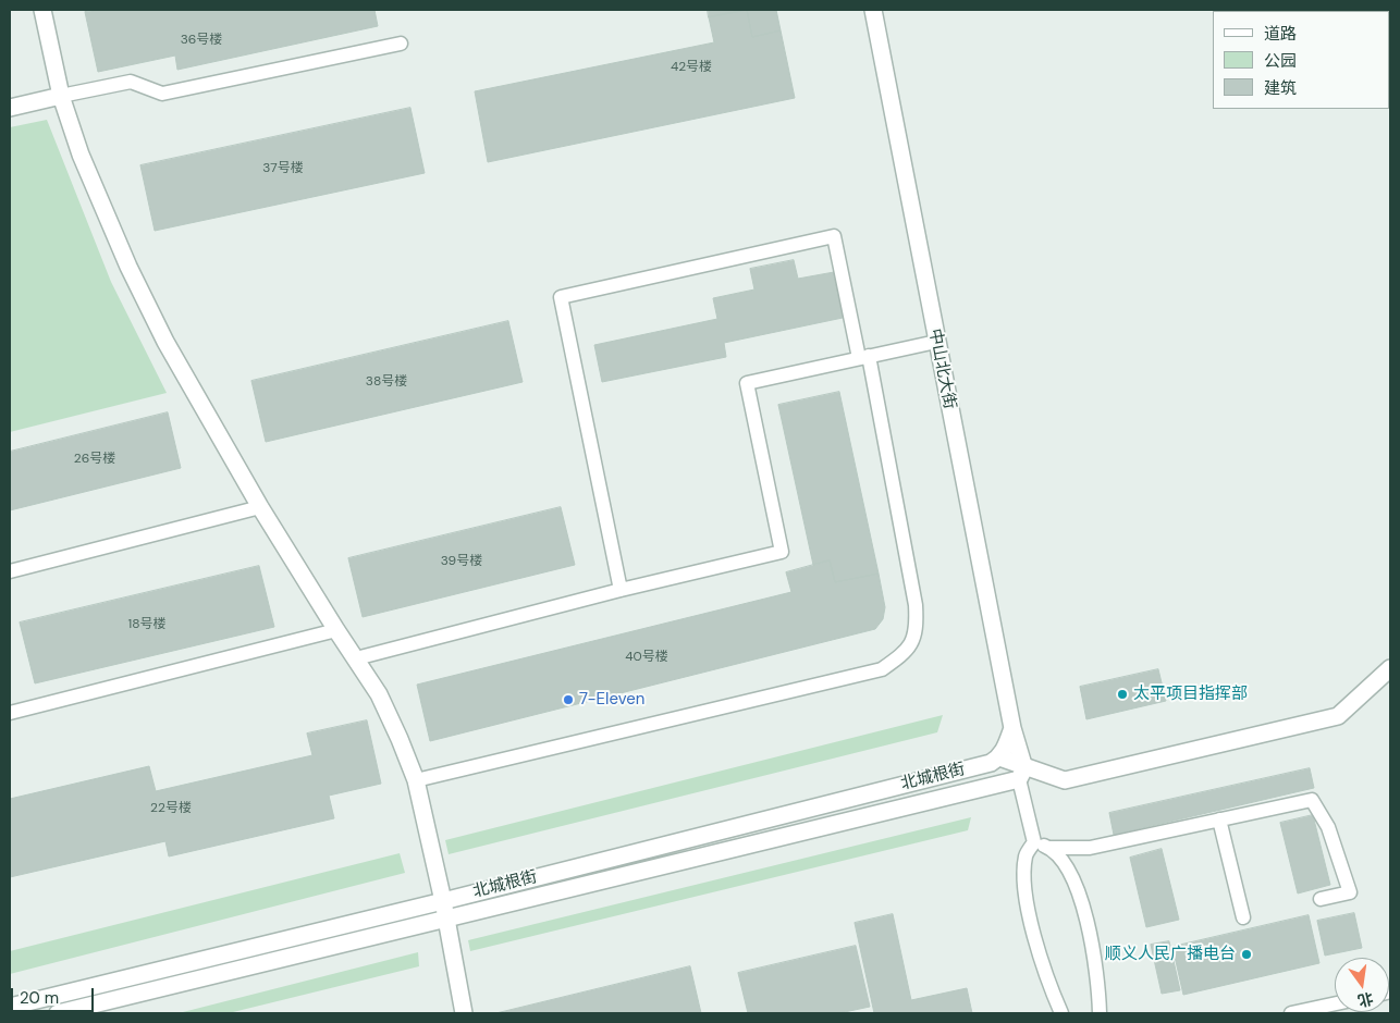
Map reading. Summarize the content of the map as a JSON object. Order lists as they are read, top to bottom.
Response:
{
  "streets": {
    "street": ["中山北大街", "北城根街"]
  },
  "places": ["太平项目指挥部", "7-Eleven", "顺义人民广播电台"],
  "house_numbers": [
    "36号楼",
    "42号楼",
    "37号楼",
    "38号楼",
    "26号楼",
    "39号楼",
    "18号楼",
    "40号楼",
    "22号楼"
  ],
  "legend": ["道路", "公园", "建筑"],
  "scale_bar": "20 m",
  "north": "bottom"
}
